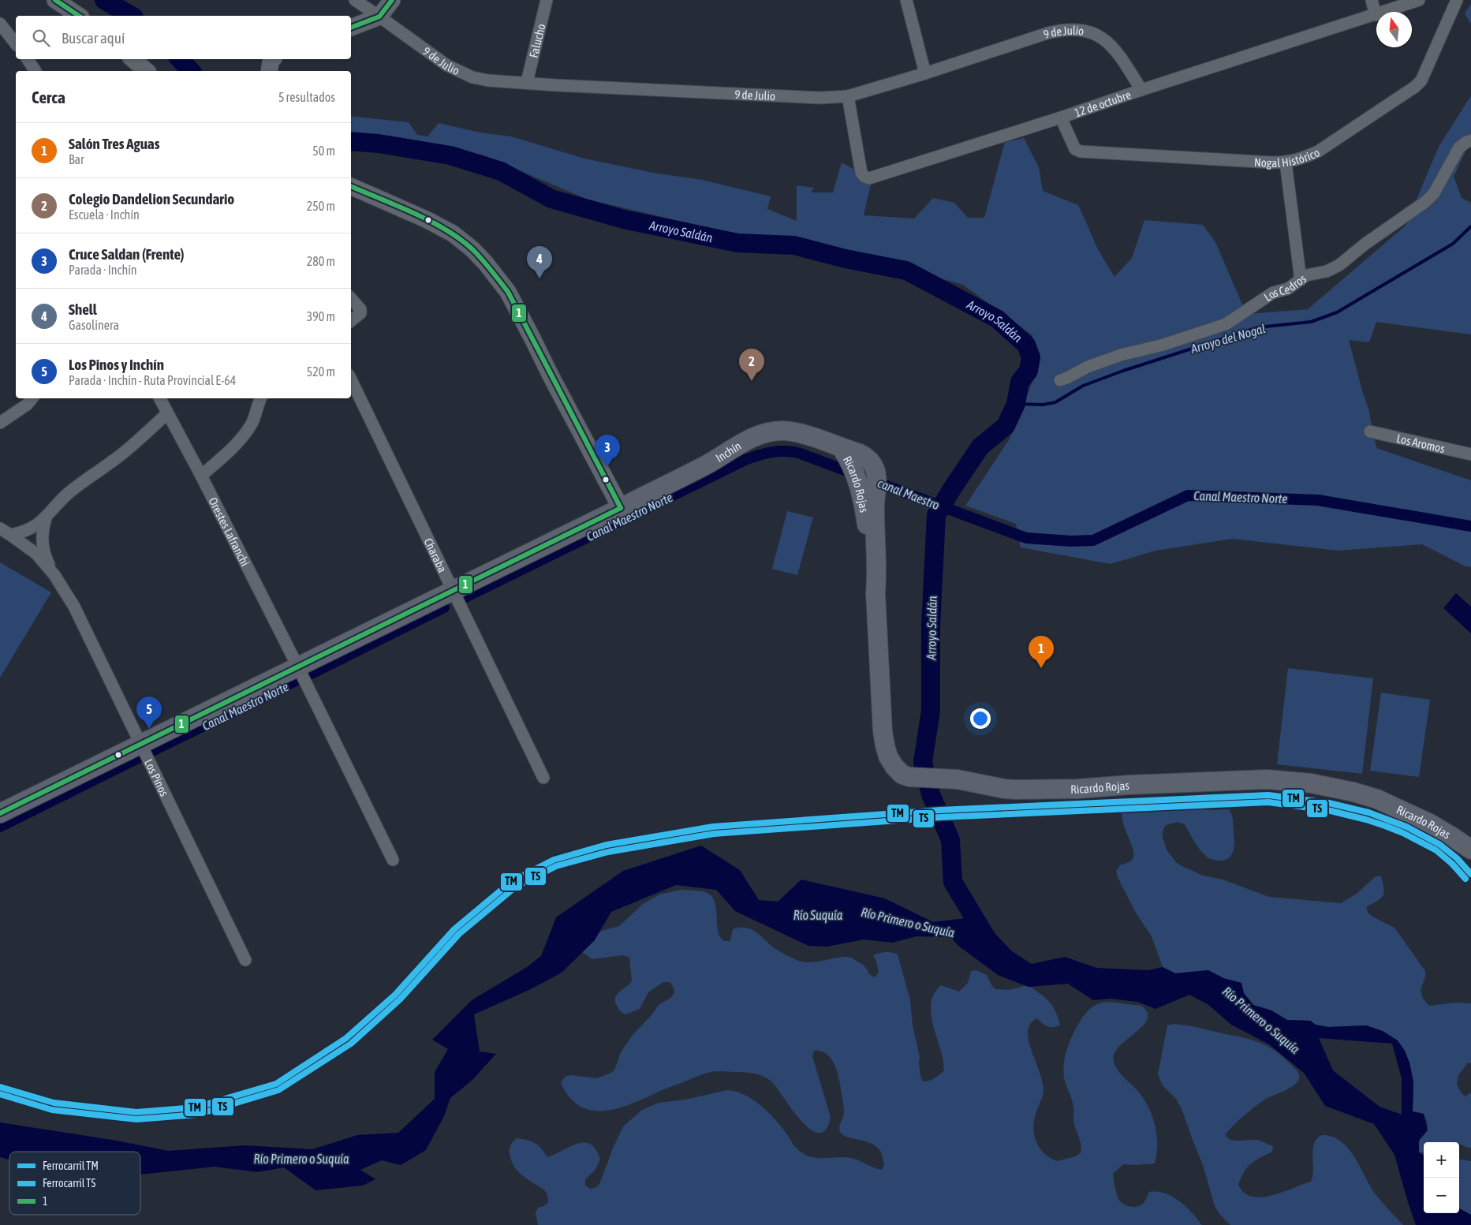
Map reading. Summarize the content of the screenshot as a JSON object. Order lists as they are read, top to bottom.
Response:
{
  "streets": {
    "main road": ["Inchín", "Ricardo Rojas"],
    "street": [
      "9 de Julio",
      "Falucho",
      "12 de octubre",
      "Nogal Histórico",
      "Los Cedros",
      "Los Aromos",
      "Orestes Lafranchi",
      "Charaba",
      "Los Pinos"
    ]
  },
  "crossings": [
    ["9 de Julio", "Falucho"],
    ["9 de Julio", "12 de octubre"],
    ["12 de octubre", "Nogal Histórico"],
    ["Inchín", "Ricardo Rojas"],
    ["Inchín", "Orestes Lafranchi"],
    ["Inchín", "Charaba"],
    ["Inchín", "Los Pinos"]
  ],
  "water": [
    "Arroyo Saldán",
    "Arroyo del Nogal",
    "canal Maestro",
    "Canal Maestro Norte",
    "Río Suquía",
    "Río Primero o Suquía"
  ],
  "lines": ["transit line 1", "rail line TM", "rail line TS"],
  "legend": ["Ferrocarril TM", "Ferrocarril TS", "1"],
  "north": "top",
  "page": {
    "search": "Buscar aquí",
    "heading": ["Cerca", "5 resultados"],
    "list": [
      {
        "mark": "1",
        "name": "Salón Tres Aguas",
        "note": "Bar",
        "value": "50 m"
      },
      {
        "mark": "2",
        "name": "Colegio Dandelion Secundario",
        "note": "Escuela · Inchín",
        "value": "250 m"
      },
      {
        "mark": "3",
        "name": "Cruce Saldan (Frente)",
        "note": "Parada · Inchín",
        "value": "280 m"
      },
      {
        "mark": "4",
        "name": "Shell",
        "note": "Gasolinera",
        "value": "390 m"
      },
      {
        "mark": "5",
        "name": "Los Pinos y Inchín",
        "note": "Parada · Inchín - Ruta Provincial E-64",
        "value": "520 m"
      }
    ],
    "pins": [
      "4",
      "2",
      "3",
      "1",
      "5"
    ],
    "map_buttons": ["+", "−"]
  }
}
